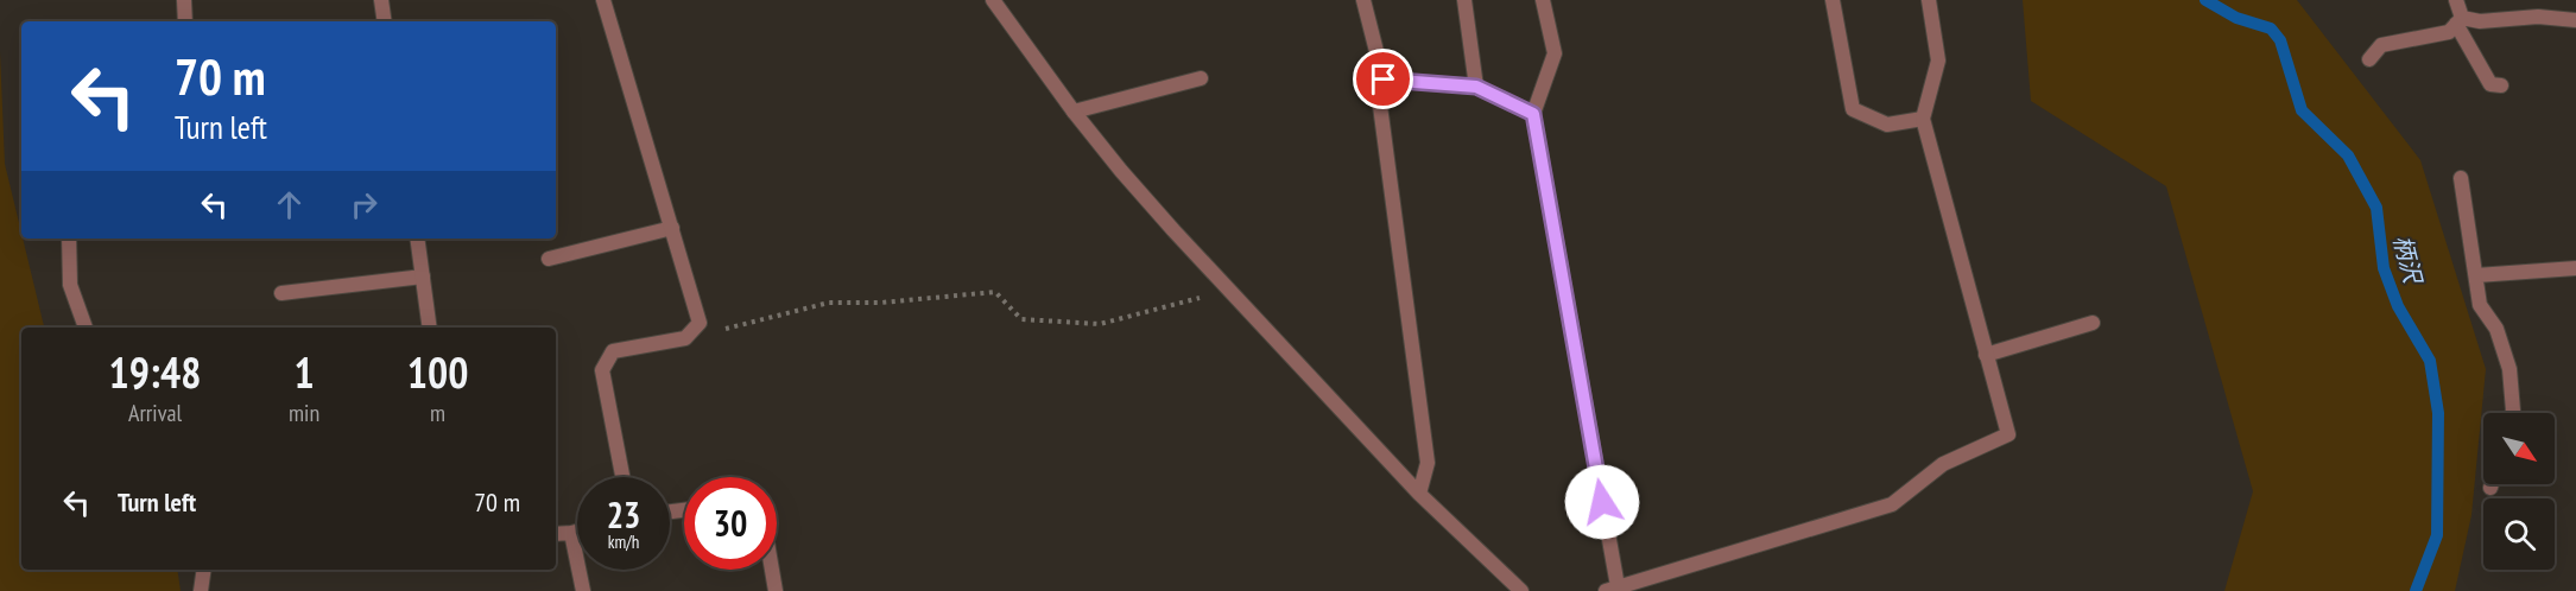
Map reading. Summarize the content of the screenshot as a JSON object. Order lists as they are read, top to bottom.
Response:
{
  "water": ["柄沢"],
  "north": "bottom right",
  "page": {
    "turn": ["70 m", "Turn left"],
    "eta": [
      "19:48",
      "Arrival",
      "1",
      "min",
      "100",
      "m"
    ],
    "list": [
      {
        "name": "Turn left",
        "value": "70 m"
      }
    ],
    "speed": "23 km/h",
    "limit": "30"
  }
}
